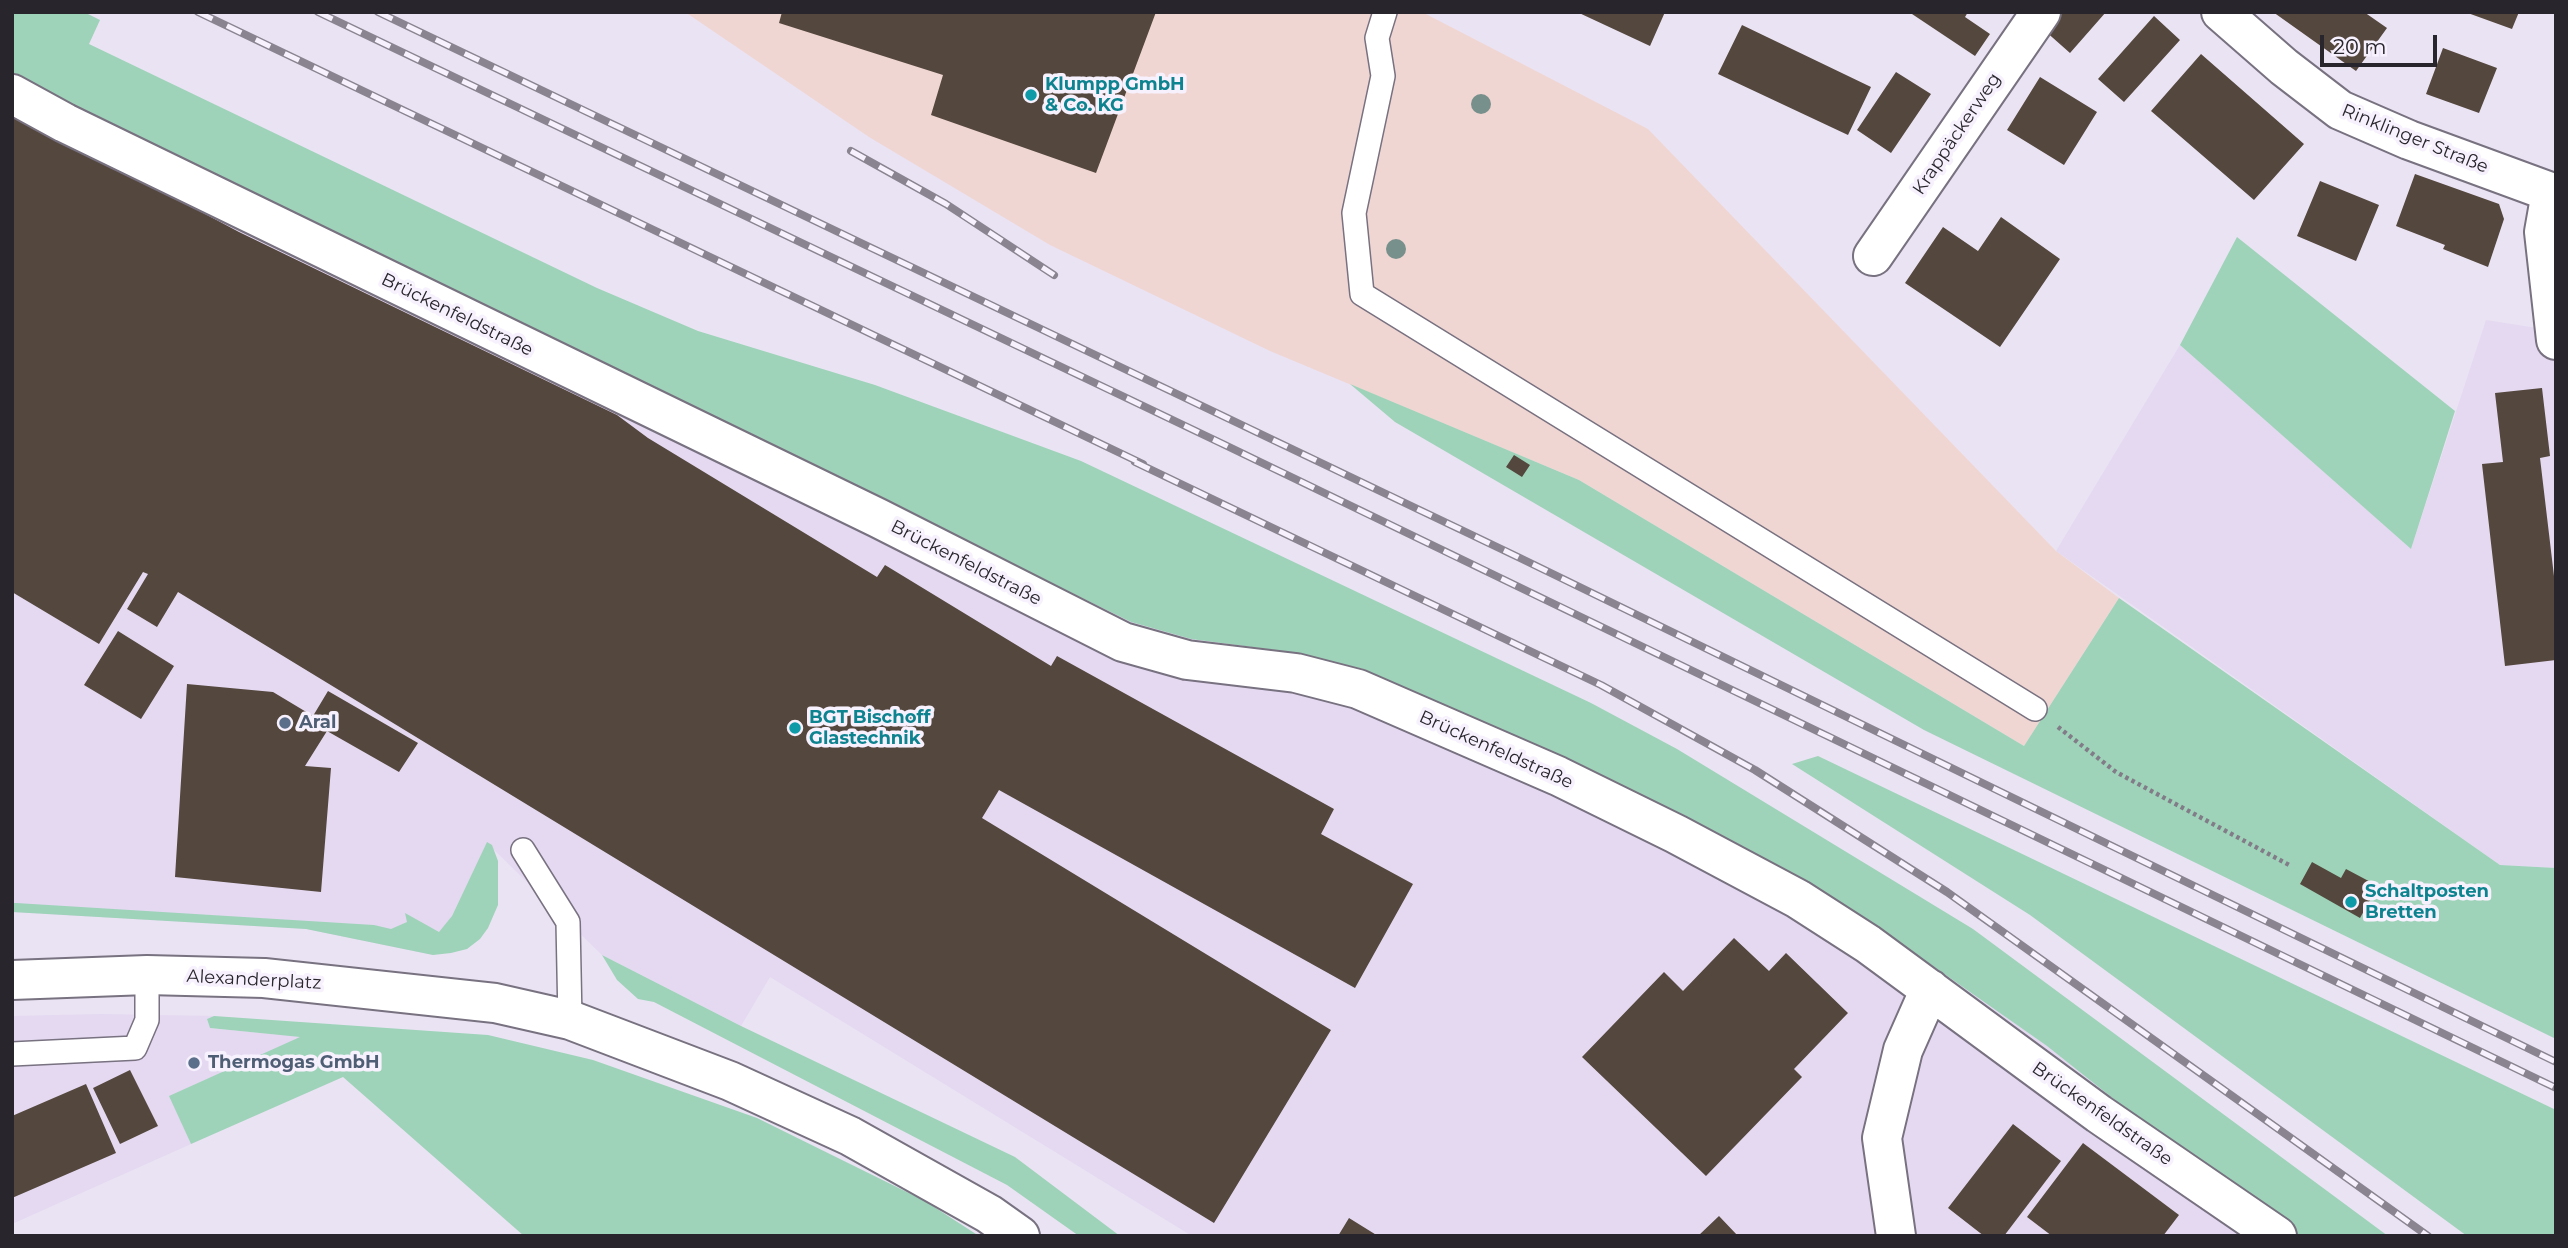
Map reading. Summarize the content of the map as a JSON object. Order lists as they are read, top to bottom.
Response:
{
  "streets": {
    "street": [
      "Krappäckerweg",
      "Rinklinger Straße",
      "Brückenfeldstraße",
      "Alexanderplatz"
    ]
  },
  "places": [
    "Klumpp GmbH & Co. KG",
    "Aral",
    "BGT Bischoff Glastechnik",
    "Schaltposten Bretten",
    "Thermogas GmbH"
  ],
  "scale_bar": "20 m"
}
